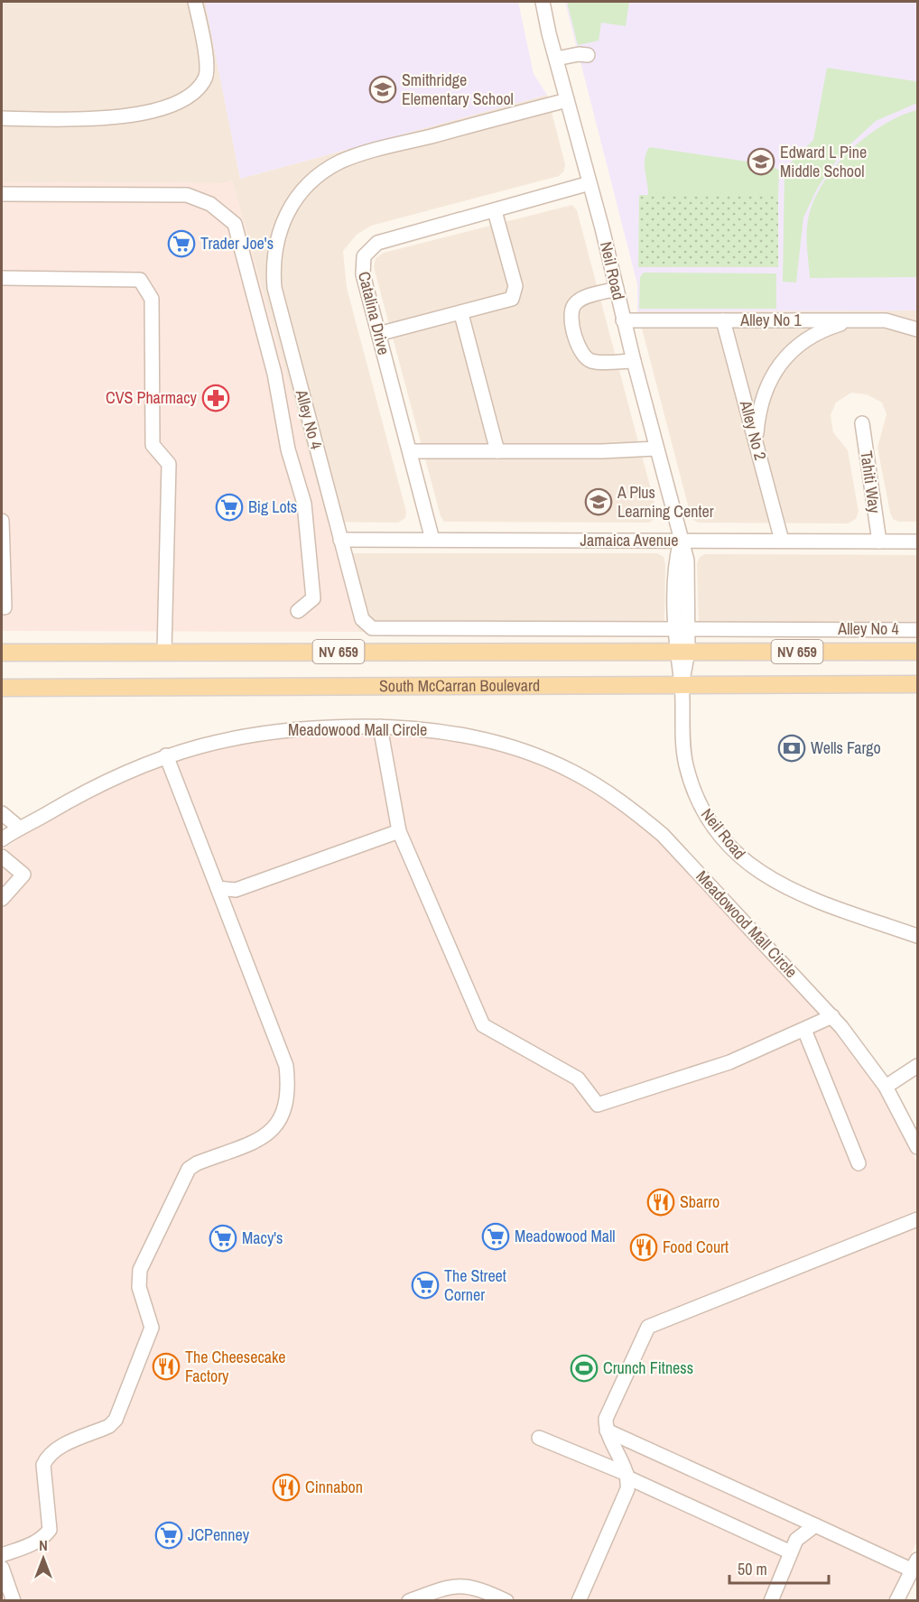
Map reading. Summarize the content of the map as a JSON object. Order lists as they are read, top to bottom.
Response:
{
  "streets": {
    "main road": ["NV 659", "South McCarran Boulevard"],
    "street": [
      "Neil Road",
      "Catalina Drive",
      "Alley No 1",
      "Alley No 4",
      "Alley No 2",
      "Tahiti Way",
      "Jamaica Avenue",
      "Meadowood Mall Circle"
    ]
  },
  "crossings": [
    ["Neil Road", "Catalina Drive"],
    ["Neil Road", "Alley No 1"],
    ["Neil Road", "Alley No 4"],
    ["Neil Road", "Jamaica Avenue"],
    ["Neil Road", "NV 659"],
    ["Neil Road", "South McCarran Boulevard"],
    ["Catalina Drive", "Jamaica Avenue"],
    ["Alley No 1", "Alley No 2"],
    ["Alley No 4", "Jamaica Avenue"],
    ["Alley No 2", "Jamaica Avenue"],
    ["Tahiti Way", "Jamaica Avenue"]
  ],
  "places": {
    "school or university": ["Smithridge Elementary School", "Edward L Pine Middle School", "A Plus Learning Center"],
    "supermarket": [
      "Trader Joe's",
      "Big Lots",
      "Meadowood Mall",
      "Macy's",
      "The Street Corner",
      "JCPenney"
    ],
    "pharmacy": ["CVS Pharmacy"],
    "bank": ["Wells Fargo"],
    "restaurant": [
      "Sbarro",
      "Food Court",
      "The Cheesecake Factory",
      "Cinnabon"
    ],
    "sports": ["Crunch Fitness"]
  },
  "scale_bar": "50 m",
  "north": "top"
}
